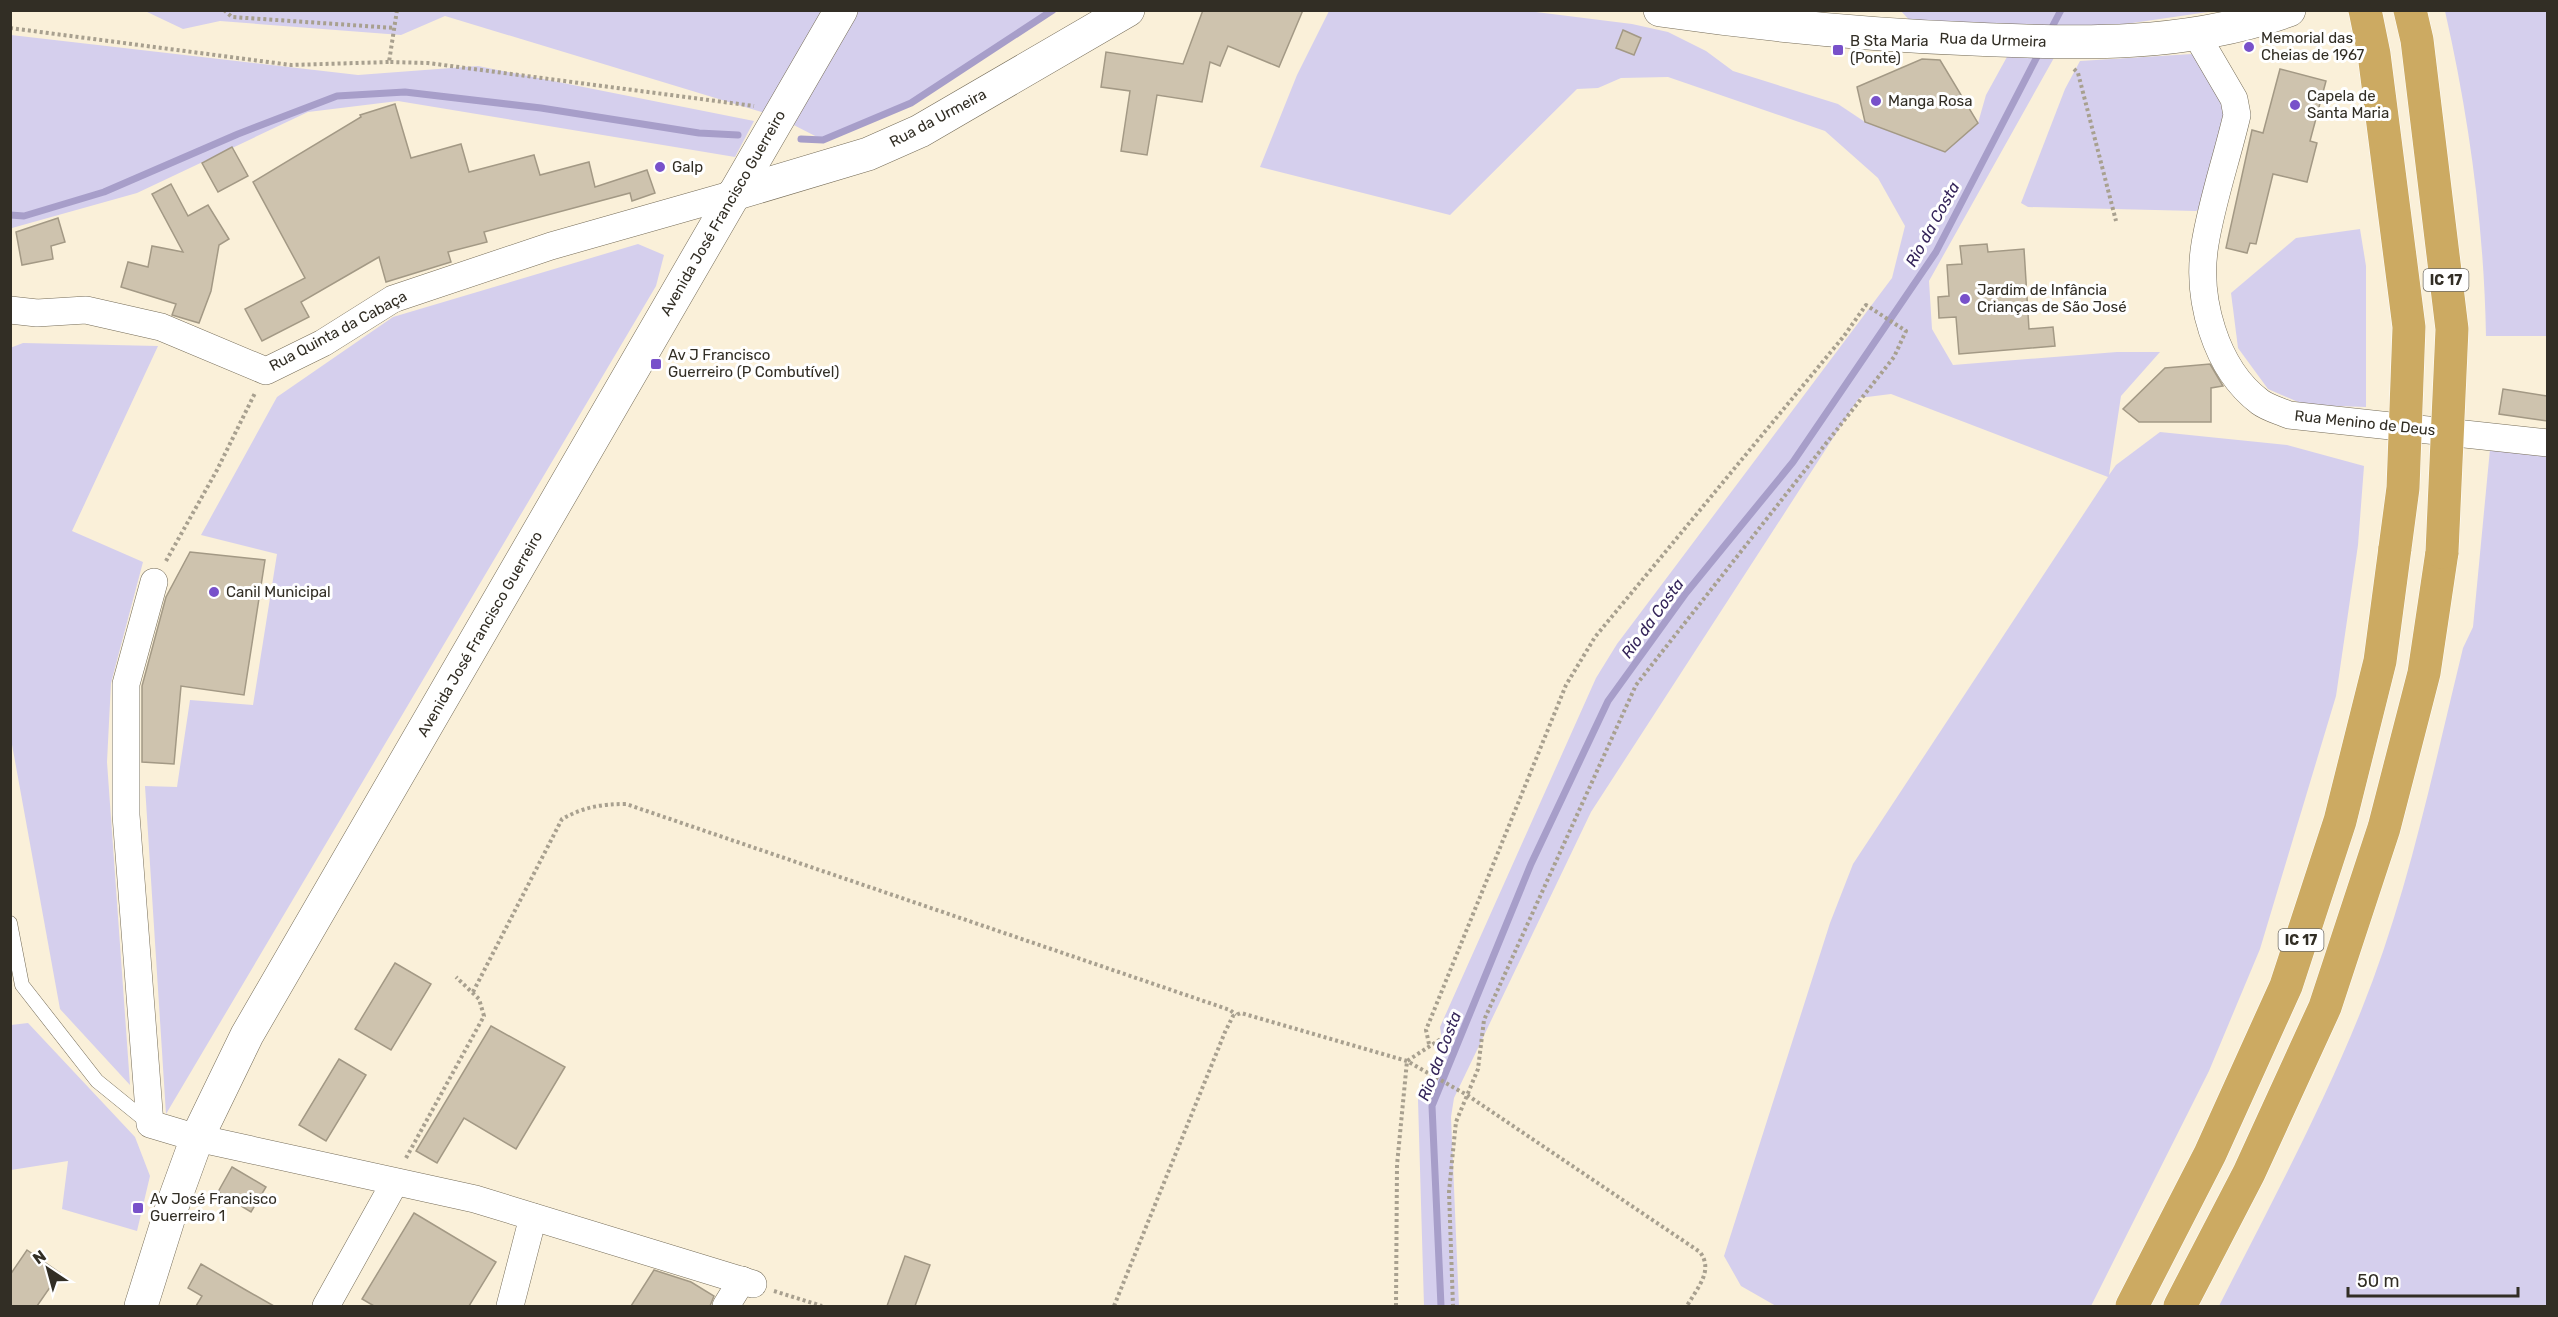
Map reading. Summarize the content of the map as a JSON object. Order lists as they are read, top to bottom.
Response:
{
  "streets": {
    "highway": ["IC 17"],
    "main road": ["Rua da Urmeira", "Avenida José Francisco Guerreiro"],
    "street": ["Rua Quinta da Cabaça", "Rua Menino de Deus"]
  },
  "crossings": [
    ["Rua da Urmeira", "Avenida José Francisco Guerreiro"],
    ["Rua da Urmeira", "Rua Quinta da Cabaça"],
    ["Rua da Urmeira", "Rua Menino de Deus"],
    ["Avenida José Francisco Guerreiro", "Rua Quinta da Cabaça"]
  ],
  "water": ["Rio da Costa"],
  "places": {
    "other": [
      "Memorial das Cheias de 1967",
      "Manga Rosa",
      "Capela de Santa Maria",
      "Galp",
      "Jardim de Infância Crianças de São José",
      "Canil Municipal"
    ],
    "transit": ["B Sta Maria (Ponte)", "Av J Francisco Guerreiro (P Combutível)", "Av José Francisco Guerreiro 1"]
  },
  "scale_bar": "50 m",
  "north": "top left"
}
